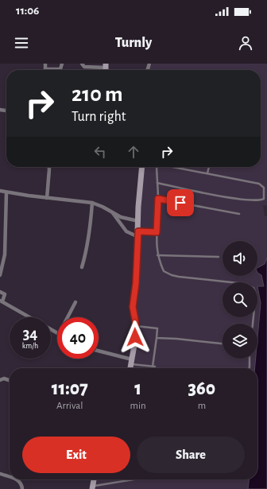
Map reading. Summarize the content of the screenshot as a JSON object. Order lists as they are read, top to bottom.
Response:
{
  "page": {
    "status": "11:06",
    "header": "Turnly",
    "turn": ["210 m", "Turn right"],
    "speed": "34 km/h",
    "limit": "40",
    "eta": [
      "11:07",
      "Arrival",
      "1",
      "min",
      "360",
      "m"
    ],
    "buttons": ["Exit", "Share"]
  }
}
